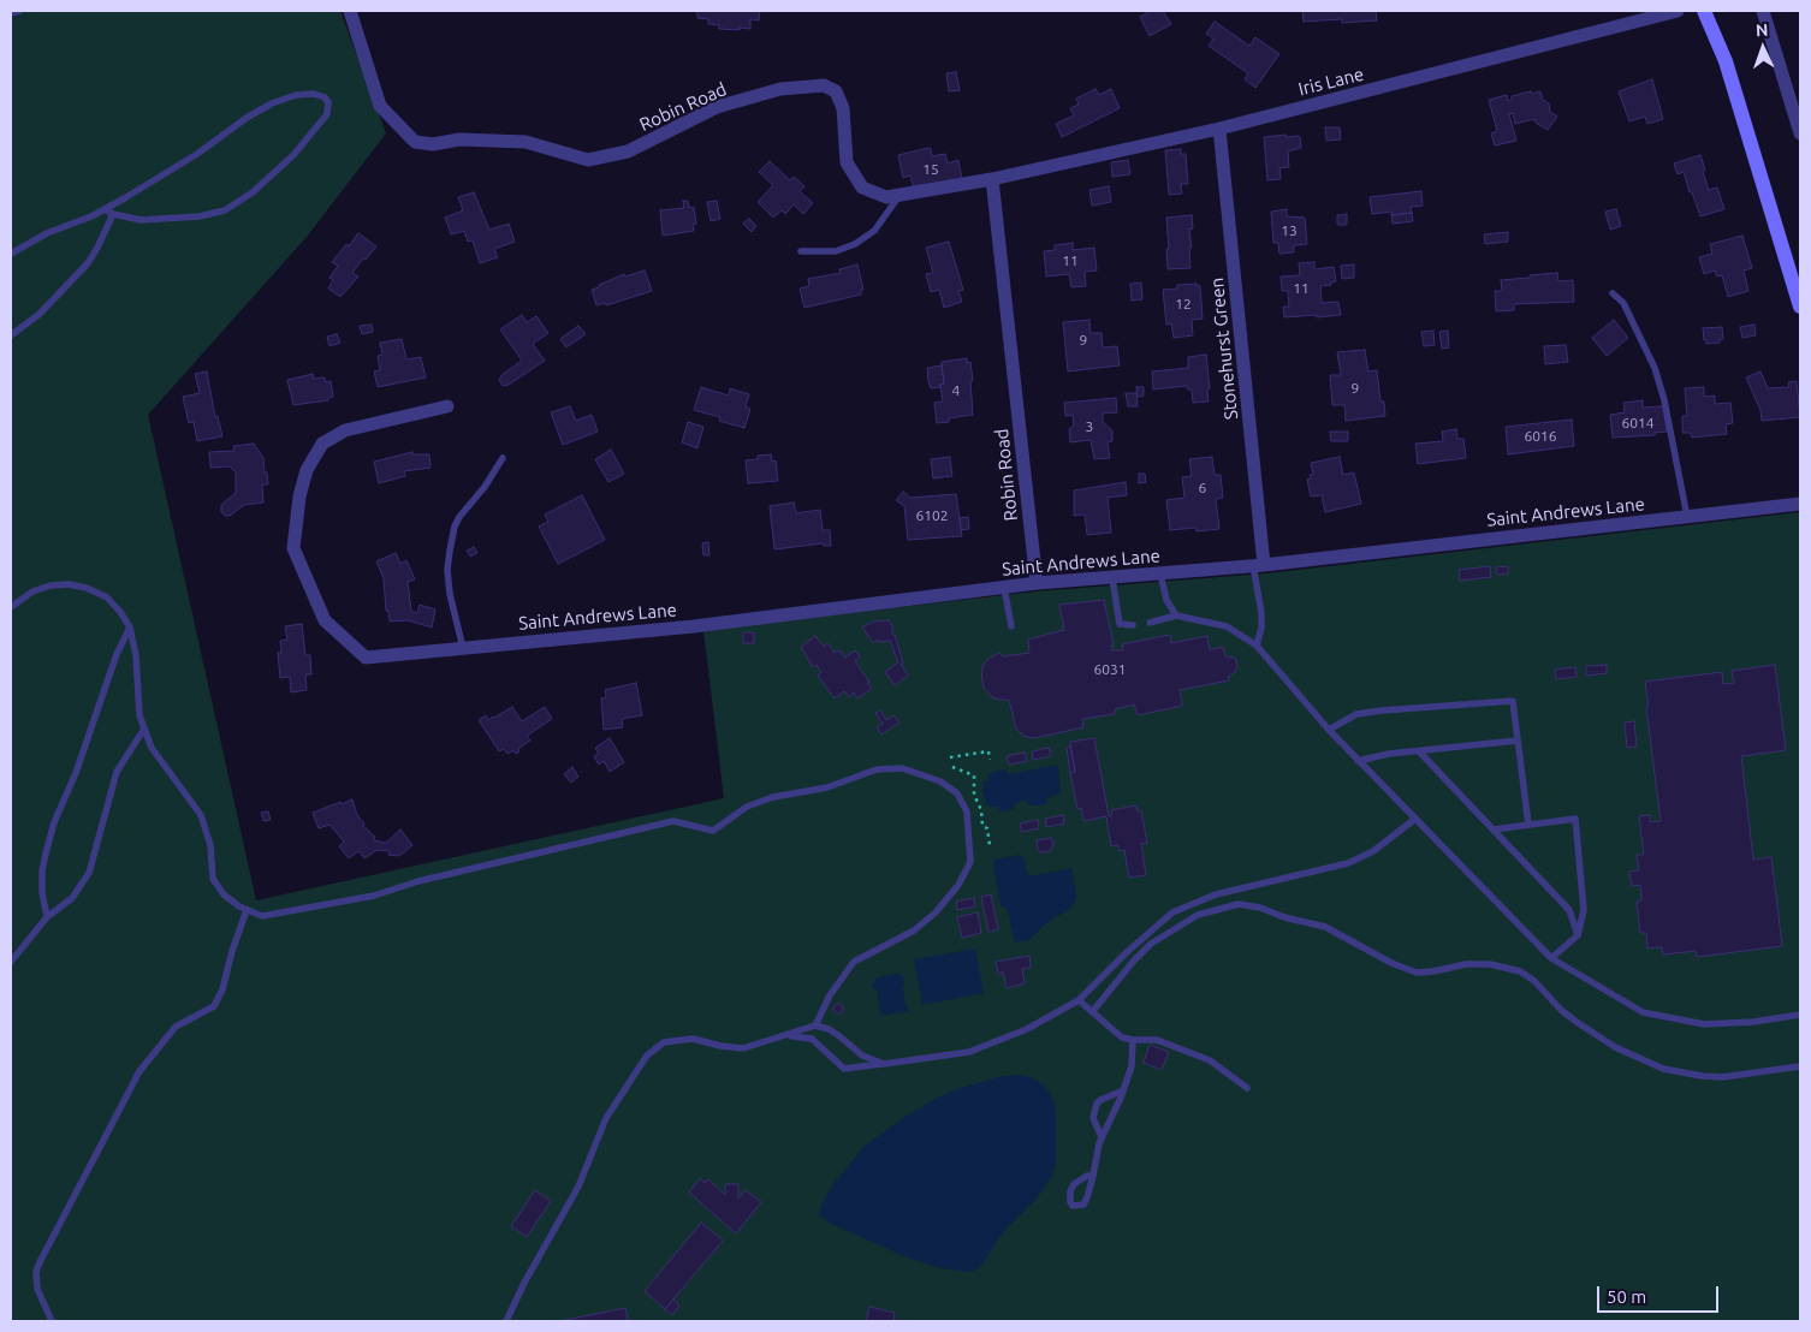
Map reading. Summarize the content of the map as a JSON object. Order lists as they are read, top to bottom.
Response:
{
  "streets": {
    "street": [
      "Iris Lane",
      "Robin Road",
      "Stonehurst Green",
      "Saint Andrews Lane"
    ]
  },
  "crossings": [
    ["Iris Lane", "Robin Road"],
    ["Iris Lane", "Stonehurst Green"],
    ["Robin Road", "Saint Andrews Lane"],
    ["Stonehurst Green", "Saint Andrews Lane"]
  ],
  "house_numbers": [
    "15",
    "13",
    "11",
    "11",
    "12",
    "9",
    "9",
    "4",
    "6014",
    "3",
    "6016",
    "6",
    "6102",
    "6031"
  ],
  "scale_bar": "50 m",
  "north": "top"
}
